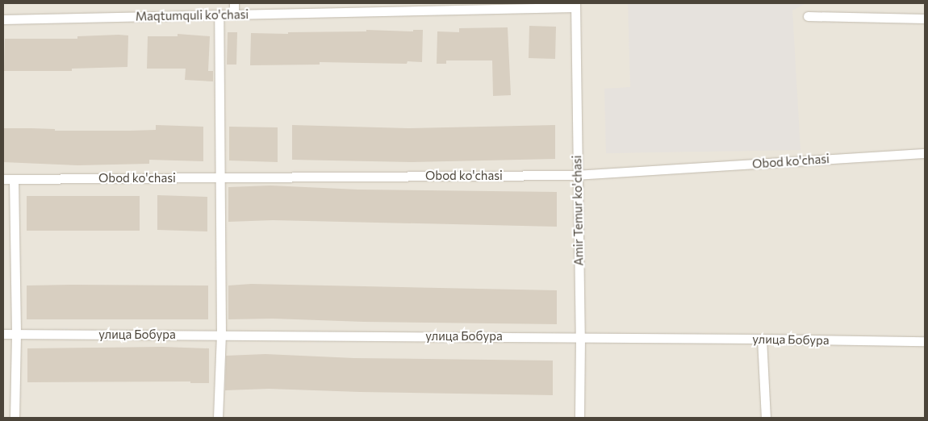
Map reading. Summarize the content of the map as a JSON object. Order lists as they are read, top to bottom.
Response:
{
  "streets": {
    "street": [
      "Maqtumquli ko'chasi",
      "Obod ko'chasi",
      "Amir Temur ko'chasi",
      "улица Бобура"
    ]
  },
  "crossings": [
    ["Maqtumquli ko'chasi", "Amir Temur ko'chasi"],
    ["Obod ko'chasi", "Amir Temur ko'chasi"],
    ["Amir Temur ko'chasi", "улица Бобура"]
  ]
}
